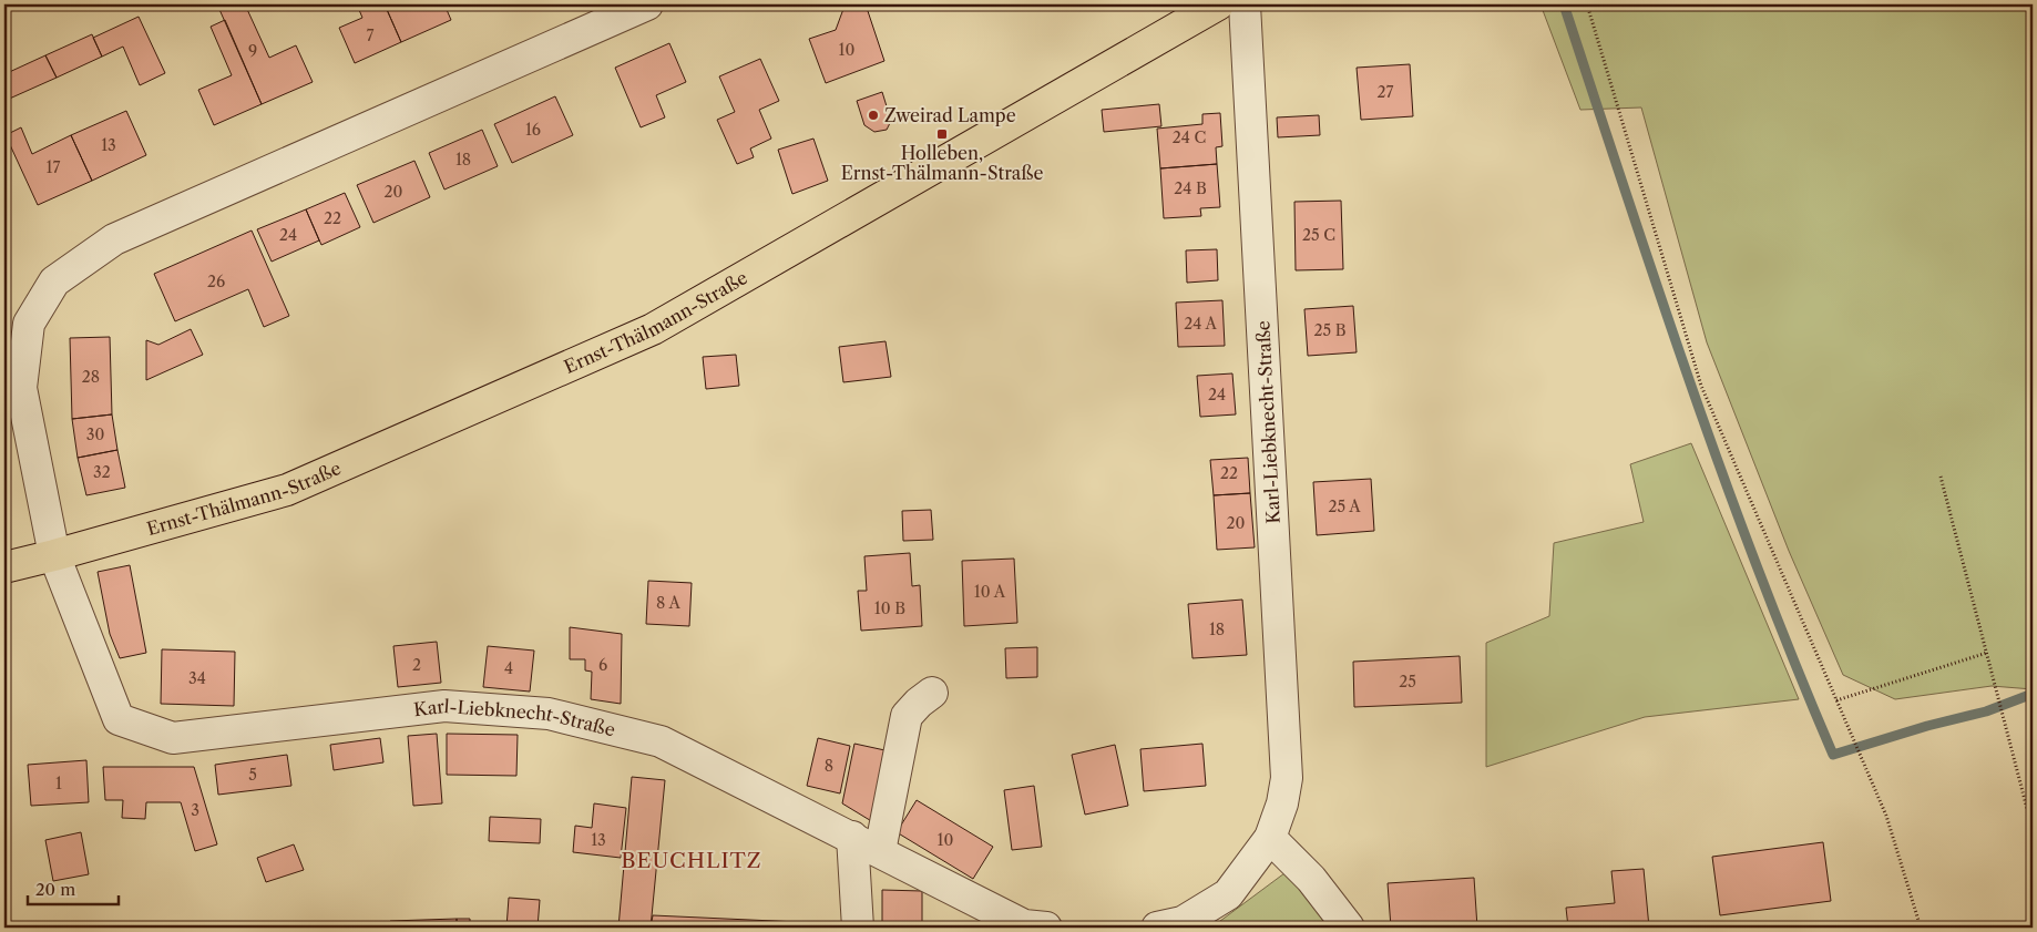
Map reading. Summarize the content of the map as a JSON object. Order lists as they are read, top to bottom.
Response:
{
  "streets": {
    "main road": ["Ernst-Thälmann-Straße"],
    "street": ["Karl-Liebknecht-Straße"]
  },
  "crossings": [
    ["Ernst-Thälmann-Straße", "Karl-Liebknecht-Straße"]
  ],
  "districts": ["BEUCHLITZ"],
  "places": {
    "other": ["Zweirad Lampe"],
    "transit": ["Holleben, Ernst-Thälmann-Straße"]
  },
  "house_numbers": [
    "7",
    "10",
    "9",
    "27",
    "16",
    "24 C",
    "13",
    "18",
    "17",
    "24 B",
    "20",
    "22",
    "24",
    "25 C",
    "26",
    "24 A",
    "25 B",
    "28",
    "24",
    "30",
    "32",
    "22",
    "25 A",
    "20",
    "10 A",
    "8 A",
    "10 B",
    "18",
    "2",
    "6",
    "4",
    "34",
    "25",
    "8",
    "5",
    "1",
    "3",
    "13",
    "10"
  ],
  "scale_bar": "20 m"
}
